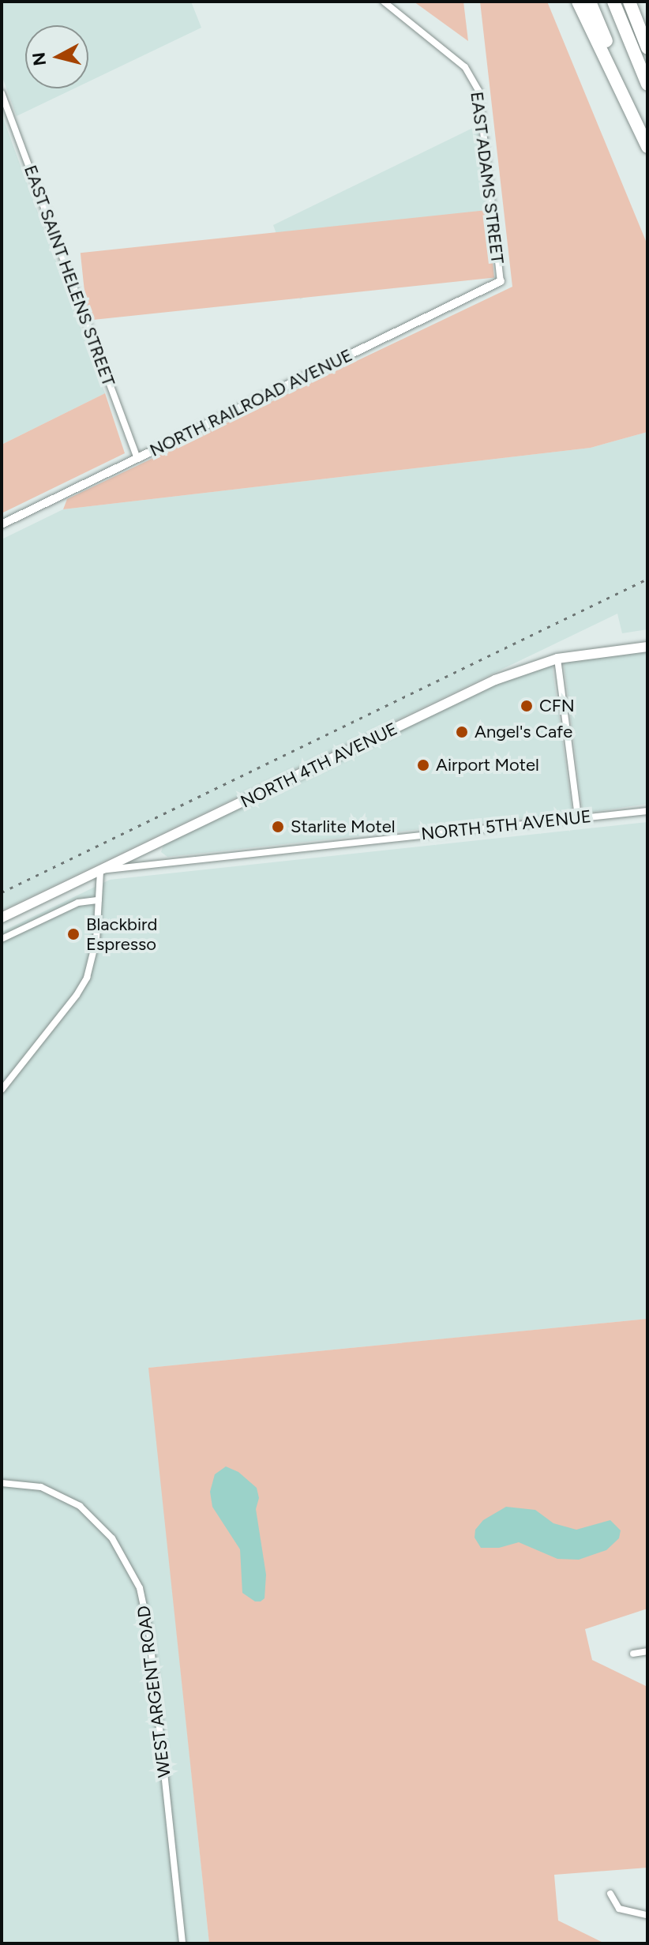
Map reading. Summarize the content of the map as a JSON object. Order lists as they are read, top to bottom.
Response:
{
  "streets": {
    "main road": ["NORTH 4TH AVENUE"],
    "street": [
      "EAST ADAMS STREET",
      "EAST SAINT HELENS STREET",
      "NORTH RAILROAD AVENUE",
      "NORTH 5TH AVENUE",
      "WEST ARGENT ROAD"
    ]
  },
  "crossings": [
    ["EAST ADAMS STREET", "NORTH RAILROAD AVENUE"],
    ["EAST SAINT HELENS STREET", "NORTH RAILROAD AVENUE"],
    ["NORTH 4TH AVENUE", "NORTH 5TH AVENUE"]
  ],
  "places": [
    "CFN",
    "Angel's Cafe",
    "Airport Motel",
    "Starlite Motel",
    "Blackbird Espresso"
  ],
  "north": "left"
}
